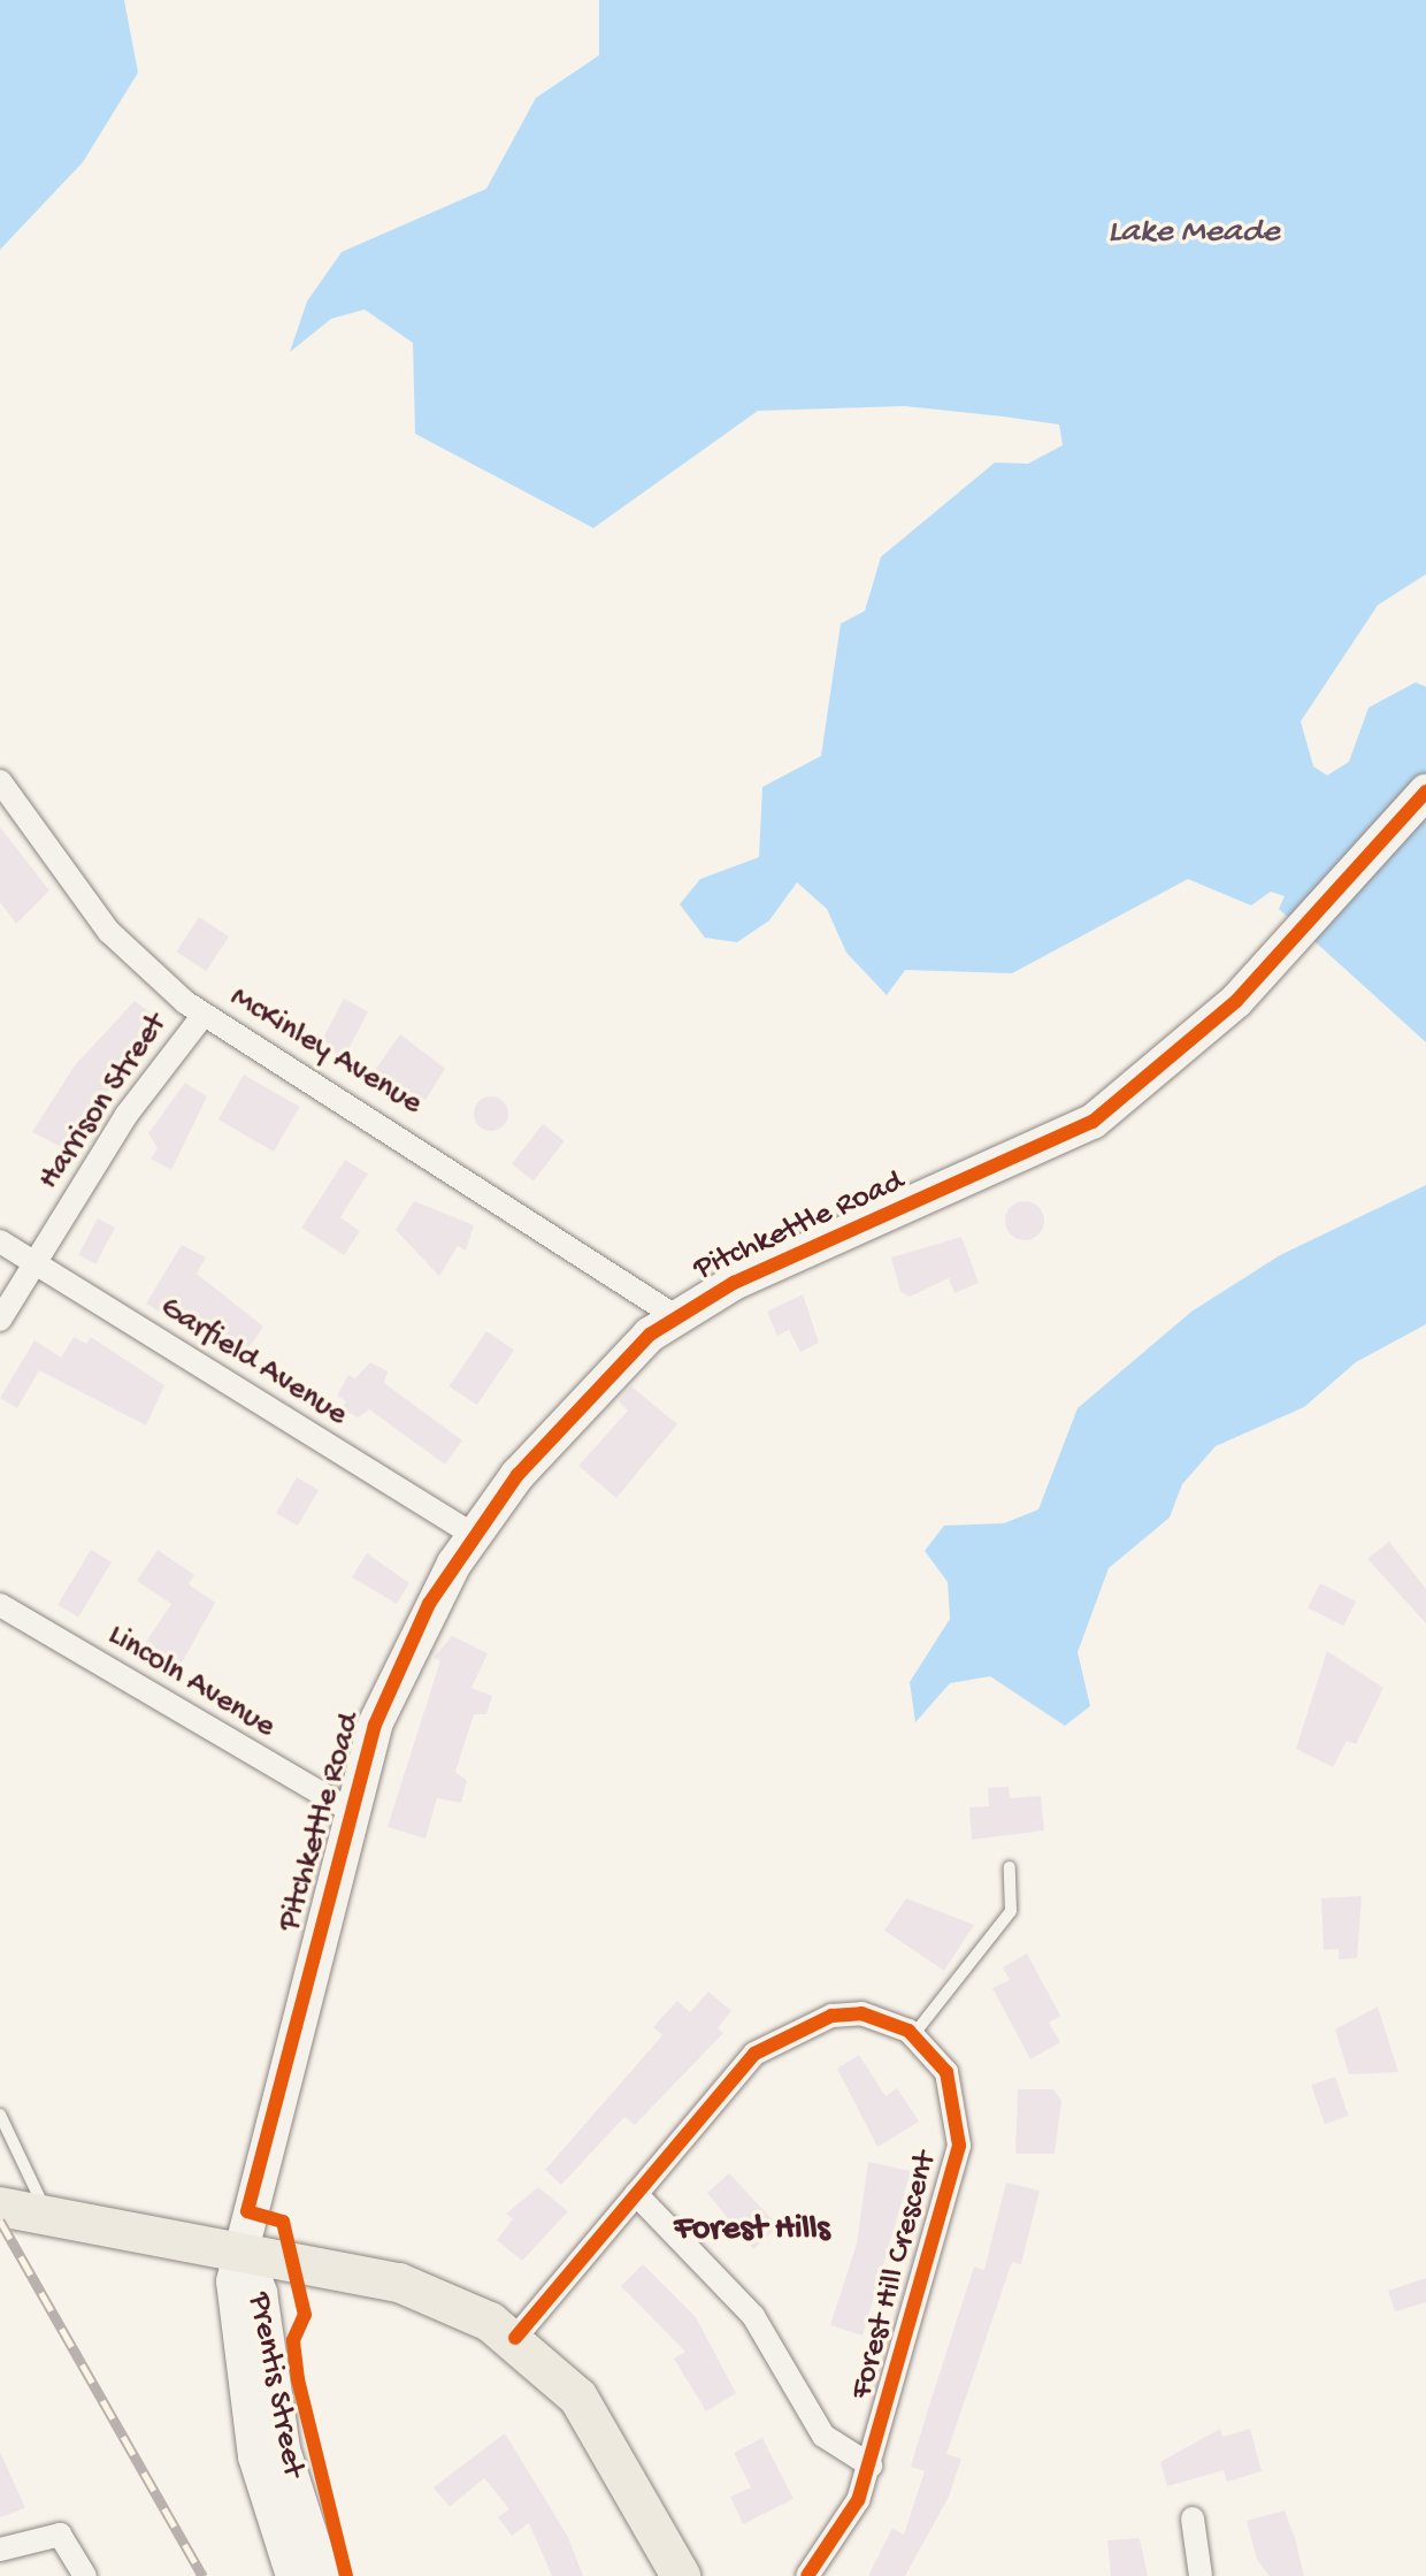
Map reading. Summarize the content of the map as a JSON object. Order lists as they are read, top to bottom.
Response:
{
  "streets": {
    "main road": ["Pitchkettle Road", "Prentis Street"],
    "street": [
      "McKinley Avenue",
      "Harrison Street",
      "Garfield Avenue",
      "Lincoln Avenue",
      "Forest Hill Crescent"
    ]
  },
  "crossings": [
    ["McKinley Avenue", "Harrison Street"],
    ["McKinley Avenue", "Pitchkettle Road"],
    ["Harrison Street", "Garfield Avenue"],
    ["Pitchkettle Road", "Garfield Avenue"],
    ["Pitchkettle Road", "Lincoln Avenue"],
    ["Pitchkettle Road", "Prentis Street"]
  ],
  "districts": ["Forest Hills"],
  "water": ["Lake Meade"]
}
